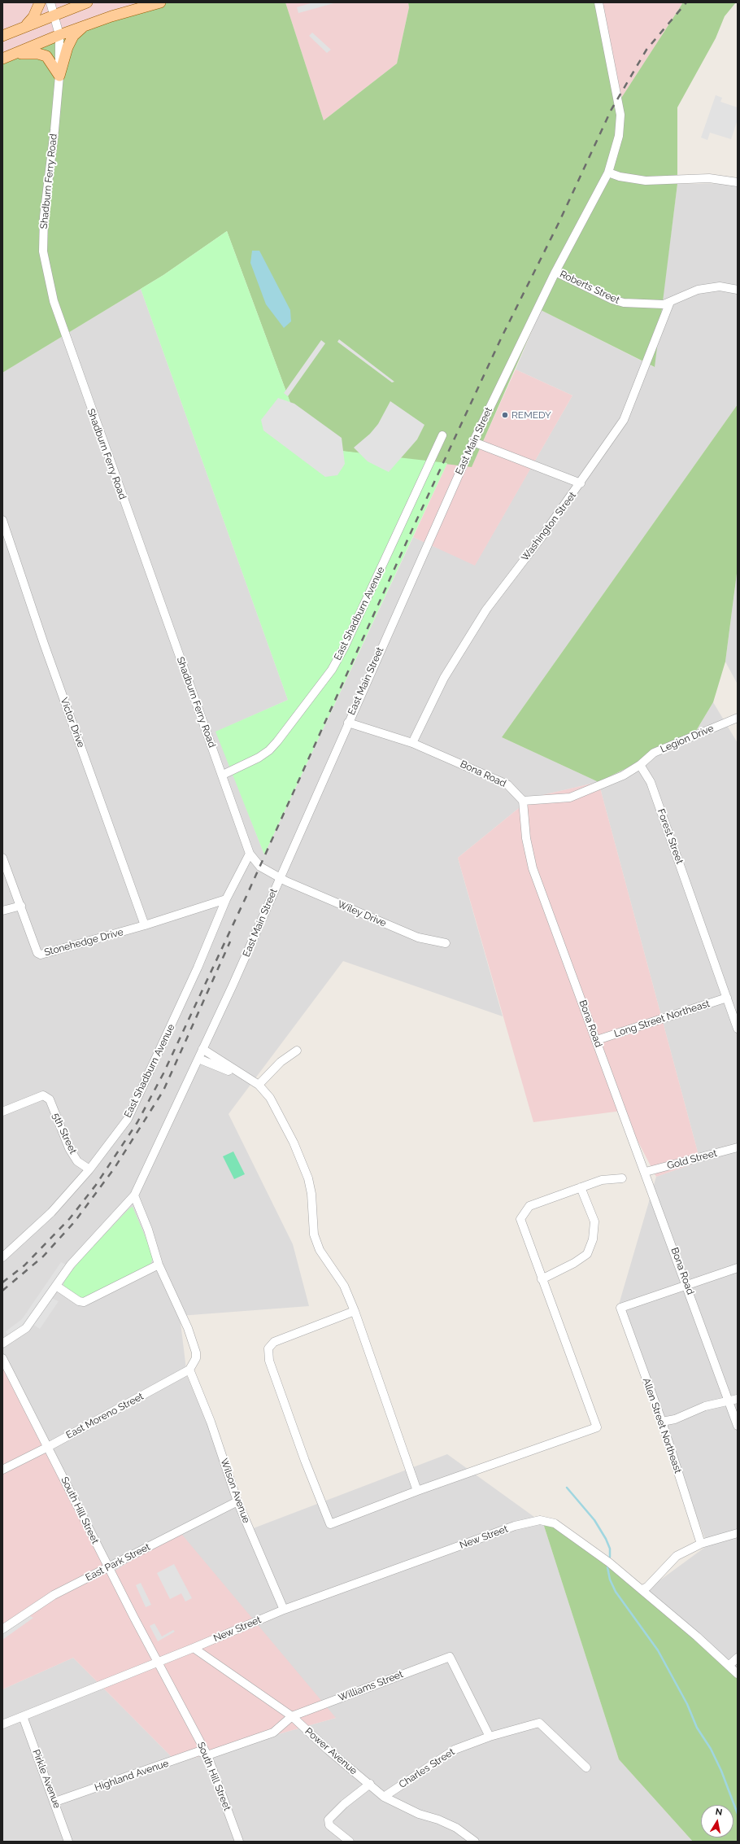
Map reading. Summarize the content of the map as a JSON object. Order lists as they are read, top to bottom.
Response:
{
  "streets": {
    "street": [
      "Shadburn Ferry Road",
      "Roberts Street",
      "East Main Street",
      "Washington Street",
      "East Shadburn Avenue",
      "Victor Drive",
      "Legion Drive",
      "Bona Road",
      "Forest Street",
      "Wiley Drive",
      "Stonehedge Drive",
      "Long Street Northeast",
      "5th Street",
      "Gold Street",
      "East Moreno Street",
      "Allen Street Northeast",
      "Wilson Avenue",
      "South Hill Street",
      "New Street",
      "East Park Street",
      "Williams Street",
      "Power Avenue",
      "Charles Street",
      "Highland Avenue",
      "Pirkle Avenue"
    ]
  },
  "crossings": [
    ["Shadburn Ferry Road", "East Main Street"],
    ["Shadburn Ferry Road", "East Shadburn Avenue"],
    ["Shadburn Ferry Road", "Wiley Drive"],
    ["Roberts Street", "East Main Street"],
    ["Roberts Street", "Washington Street"],
    ["East Main Street", "Bona Road"],
    ["East Main Street", "Wiley Drive"],
    ["Washington Street", "Bona Road"],
    ["East Shadburn Avenue", "Stonehedge Drive"],
    ["East Shadburn Avenue", "5th Street"],
    ["Victor Drive", "Stonehedge Drive"],
    ["Legion Drive", "Forest Street"],
    ["Bona Road", "Long Street Northeast"],
    ["Bona Road", "Gold Street"],
    ["Bona Road", "Allen Street Northeast"],
    ["Forest Street", "Long Street Northeast"],
    ["East Moreno Street", "Wilson Avenue"],
    ["East Moreno Street", "South Hill Street"],
    ["Wilson Avenue", "New Street"],
    ["Wilson Avenue", "East Park Street"],
    ["South Hill Street", "East Park Street"],
    ["South Hill Street", "Williams Street"],
    ["South Hill Street", "Highland Avenue"],
    ["New Street", "Power Avenue"],
    ["Williams Street", "Power Avenue"],
    ["Williams Street", "Charles Street"],
    ["Williams Street", "Highland Avenue"],
    ["Power Avenue", "Charles Street"],
    ["Highland Avenue", "Pirkle Avenue"]
  ],
  "places": ["REMEDY"],
  "north": "top"
}
